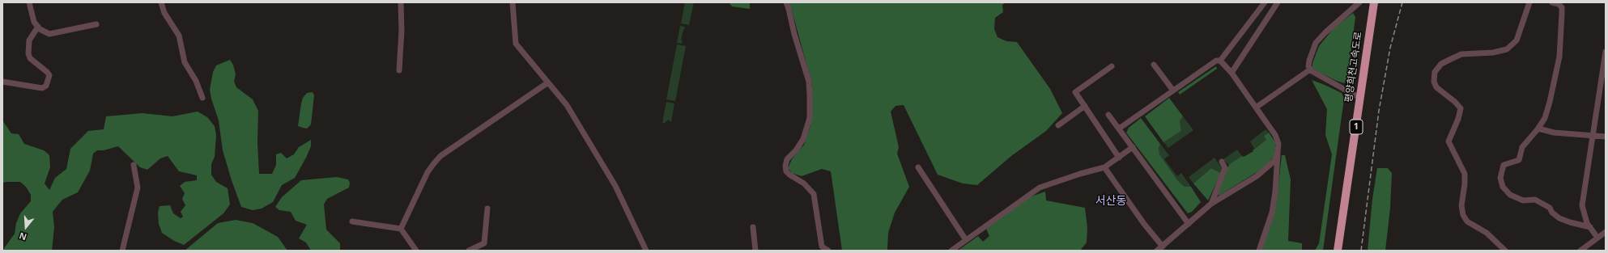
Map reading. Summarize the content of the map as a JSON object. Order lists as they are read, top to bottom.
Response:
{
  "streets": {
    "highway": ["평양희천고속도로", "1"]
  },
  "districts": ["서산동"],
  "north": "bottom"
}
